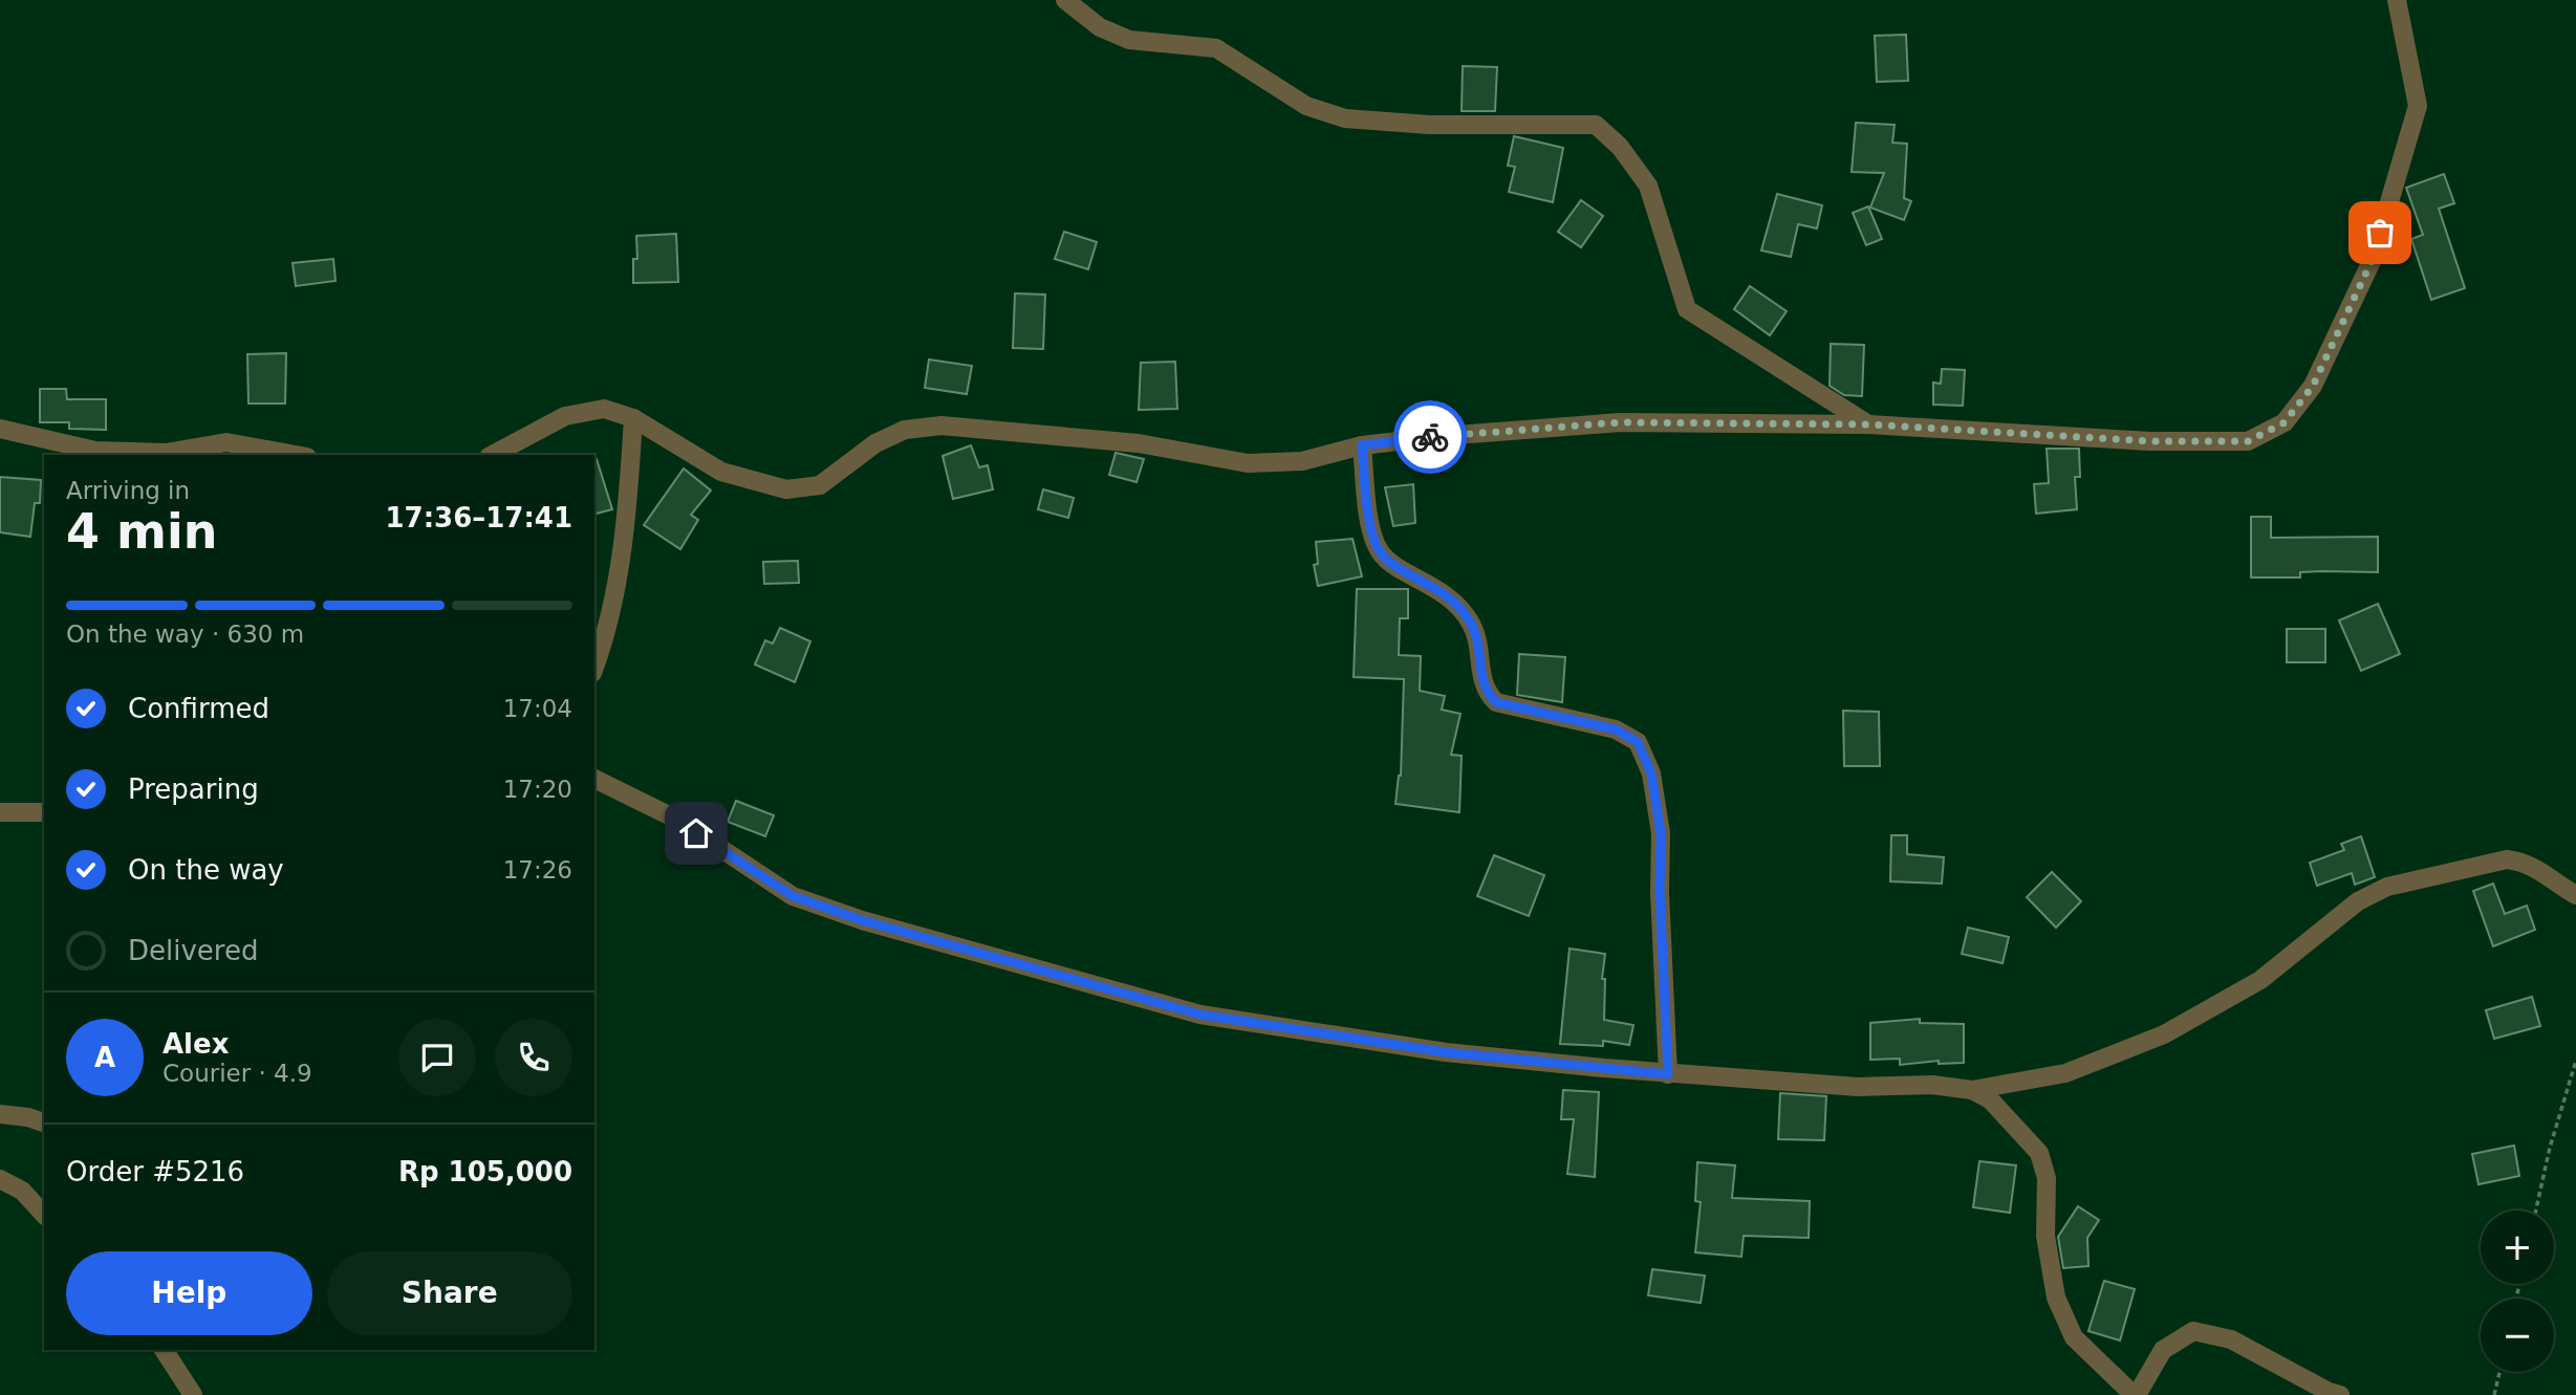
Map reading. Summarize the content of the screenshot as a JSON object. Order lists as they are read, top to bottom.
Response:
{
  "page": {
    "heading": ["4 min", "Arriving in", "17:36–17:41"],
    "panel": [
      "Alex",
      "Courier · 4.9",
      "Order #5216",
      "Rp 105,000"
    ],
    "bar": "On the way · 630 m",
    "list": [
      ["Confirmed", "17:04"],
      ["Preparing", "17:20"],
      ["On the way", "17:26"],
      "Delivered"
    ],
    "round": "A",
    "map_buttons": ["+", "−"],
    "buttons": ["Help", "Share"]
  }
}
